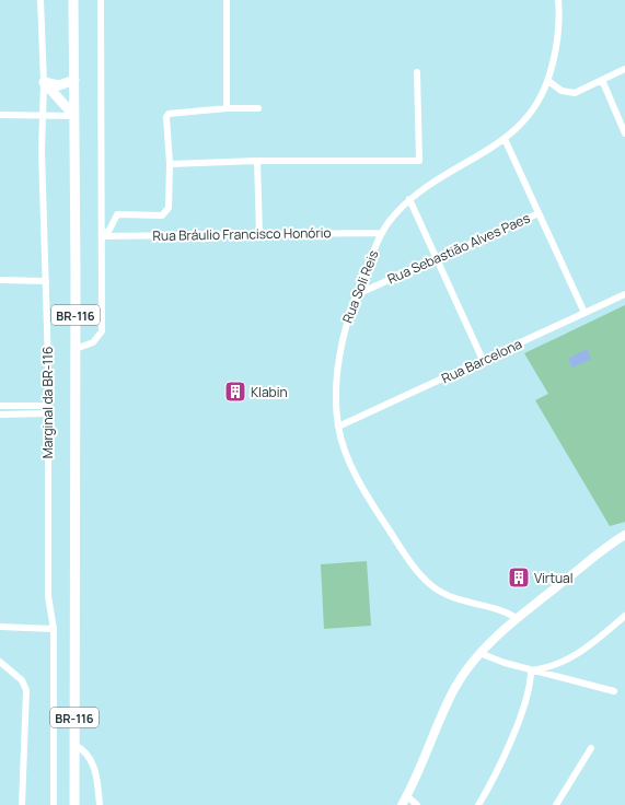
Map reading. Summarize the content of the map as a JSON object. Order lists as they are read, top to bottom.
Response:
{
  "streets": {
    "highway": ["BR-116"],
    "street": [
      "Rua Bráulio Francisco Honório",
      "Rua Sebastião Alves Paes",
      "Rua Soli Reis",
      "Rua Barcelona",
      "Marginal da BR-116"
    ]
  },
  "crossings": [
    ["Rua Bráulio Francisco Honório", "Rua Soli Reis"],
    ["Rua Sebastião Alves Paes", "Rua Soli Reis"],
    ["Rua Soli Reis", "Rua Barcelona"]
  ],
  "places": {
    "building": ["Klabin", "Virtual"]
  }
}
